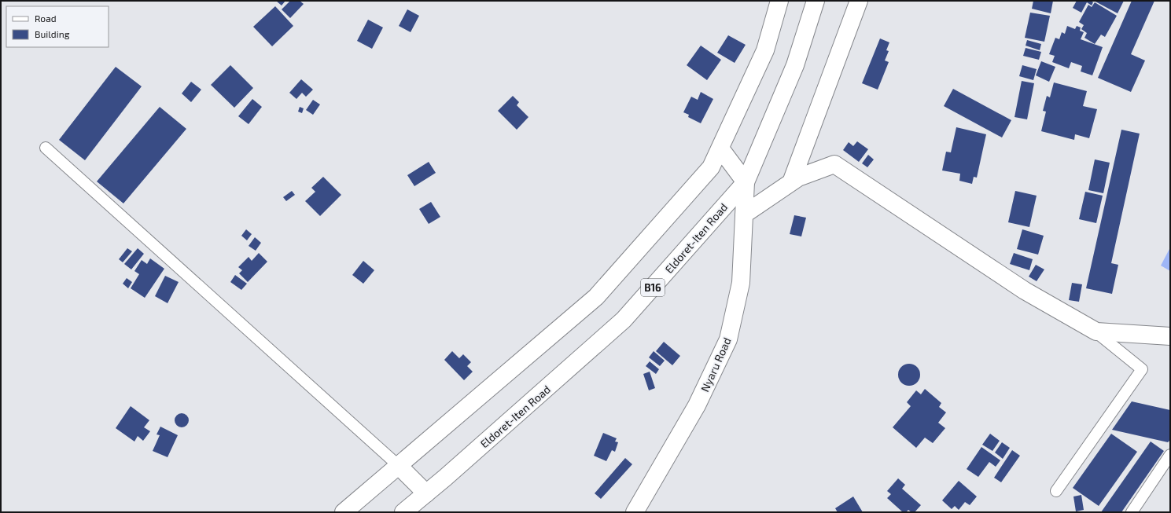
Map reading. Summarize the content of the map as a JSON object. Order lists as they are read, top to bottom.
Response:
{
  "streets": {
    "street": ["Eldoret-Iten Road", "B16", "Nyaru Road"]
  },
  "crossings": [
    ["Eldoret-Iten Road", "Nyaru Road"]
  ],
  "legend": ["Road", "Building"]
}
